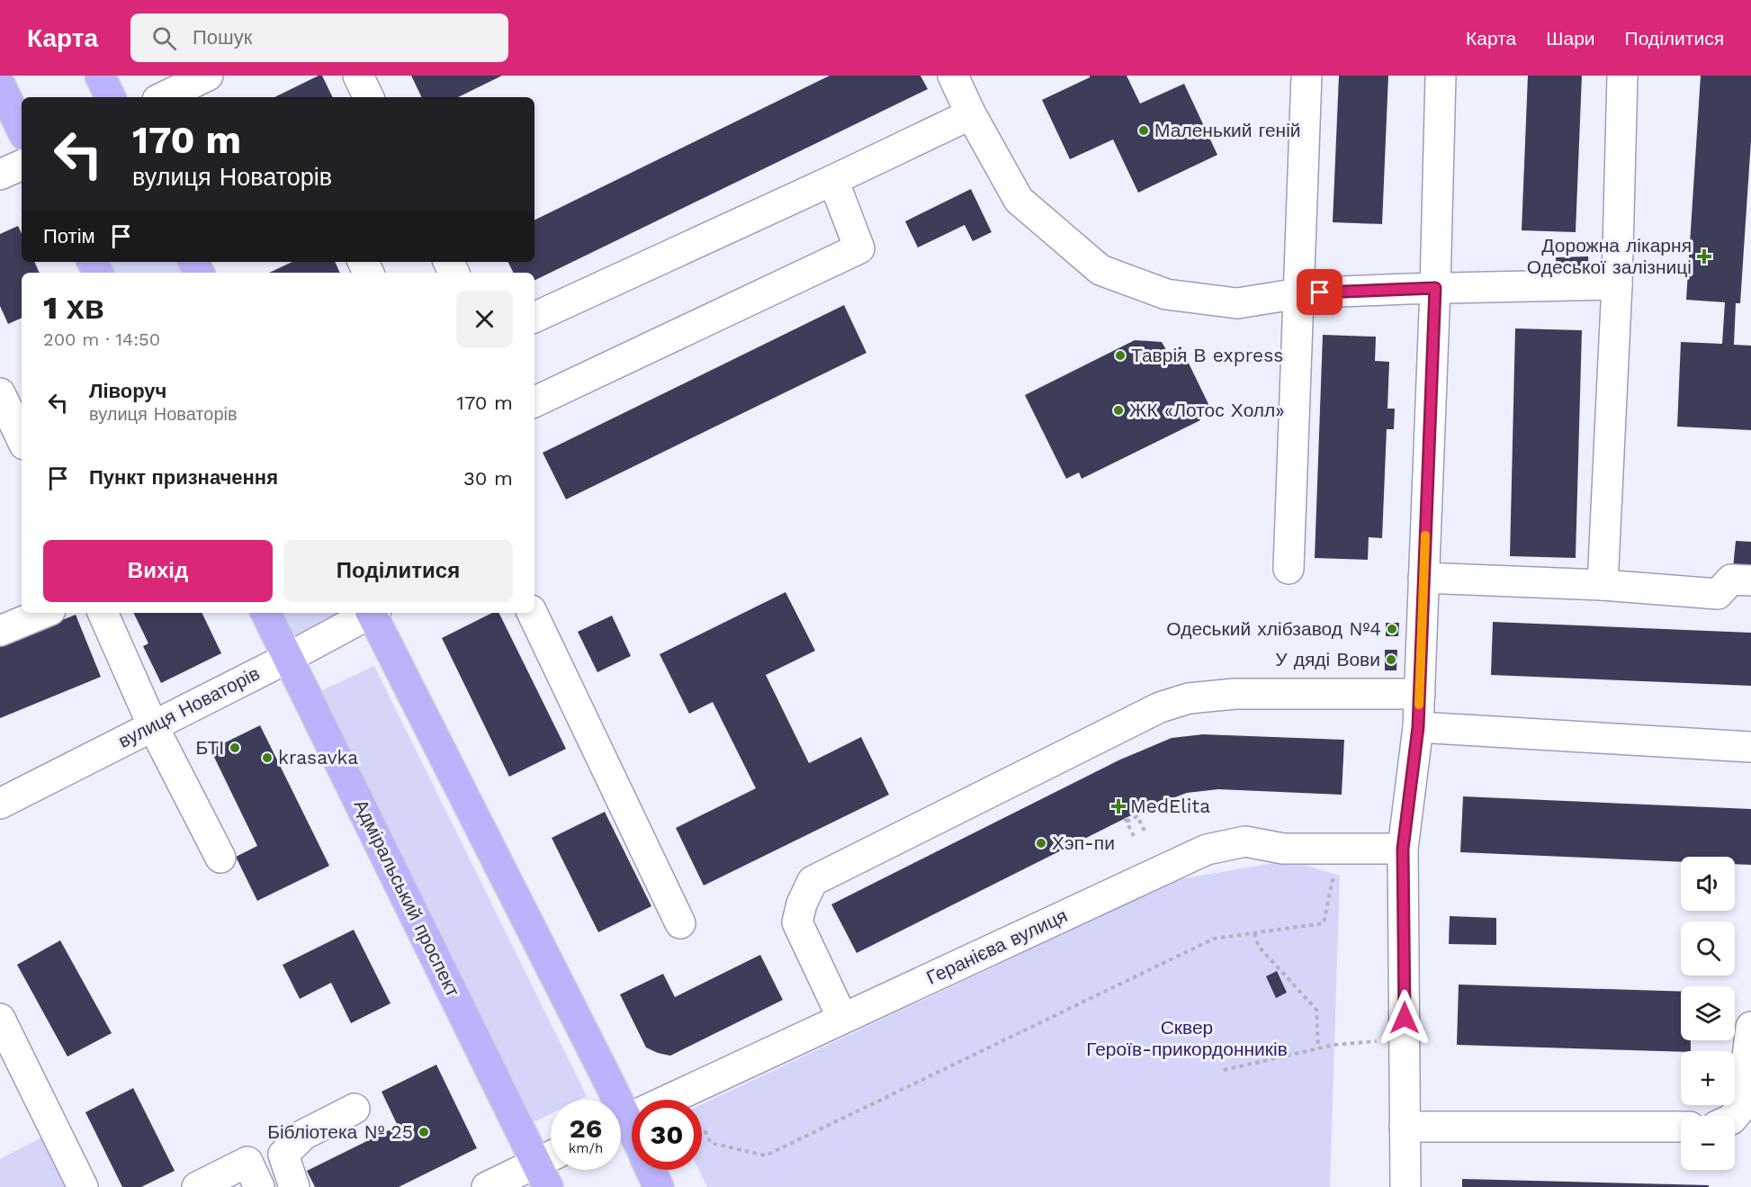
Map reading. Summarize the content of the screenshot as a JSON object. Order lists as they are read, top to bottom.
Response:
{
  "streets": {
    "main road": ["Адміральський проспект"],
    "street": ["вулиця Новаторів", "Геранієва вулиця"]
  },
  "crossings": [
    ["вулиця Новаторів", "Адміральський проспект"]
  ],
  "parks": ["Сквер Героїв-прикордонників"],
  "places": {
    "other": [
      "Маленький геній",
      "Таврія В express",
      "ЖК «Лотос Холл»",
      "Одеський хлібзавод №4",
      "У дяді Вови",
      "БТІ",
      "krasavka",
      "Хэп-пи",
      "Бібліотека № 25"
    ],
    "health": ["Дорожна лікарня Одеської залізниці", "MedElita"]
  },
  "page": {
    "header": "Карта",
    "search": "Пошук",
    "nav": ["Карта", "Шари", "Поділитися"],
    "turn": ["170 m", "вулиця Новаторів"],
    "then": "Потім",
    "heading": ["1 хв", "200 m · 14:50"],
    "list": [
      {
        "name": "Ліворуч",
        "note": "вулиця Новаторів",
        "value": "170 m"
      },
      {
        "name": "Пункт призначення",
        "value": "30 m"
      }
    ],
    "buttons": ["Вихід", "Поділитися"],
    "map_buttons": ["+", "−"],
    "speed": "26 km/h",
    "limit": "30"
  }
}
